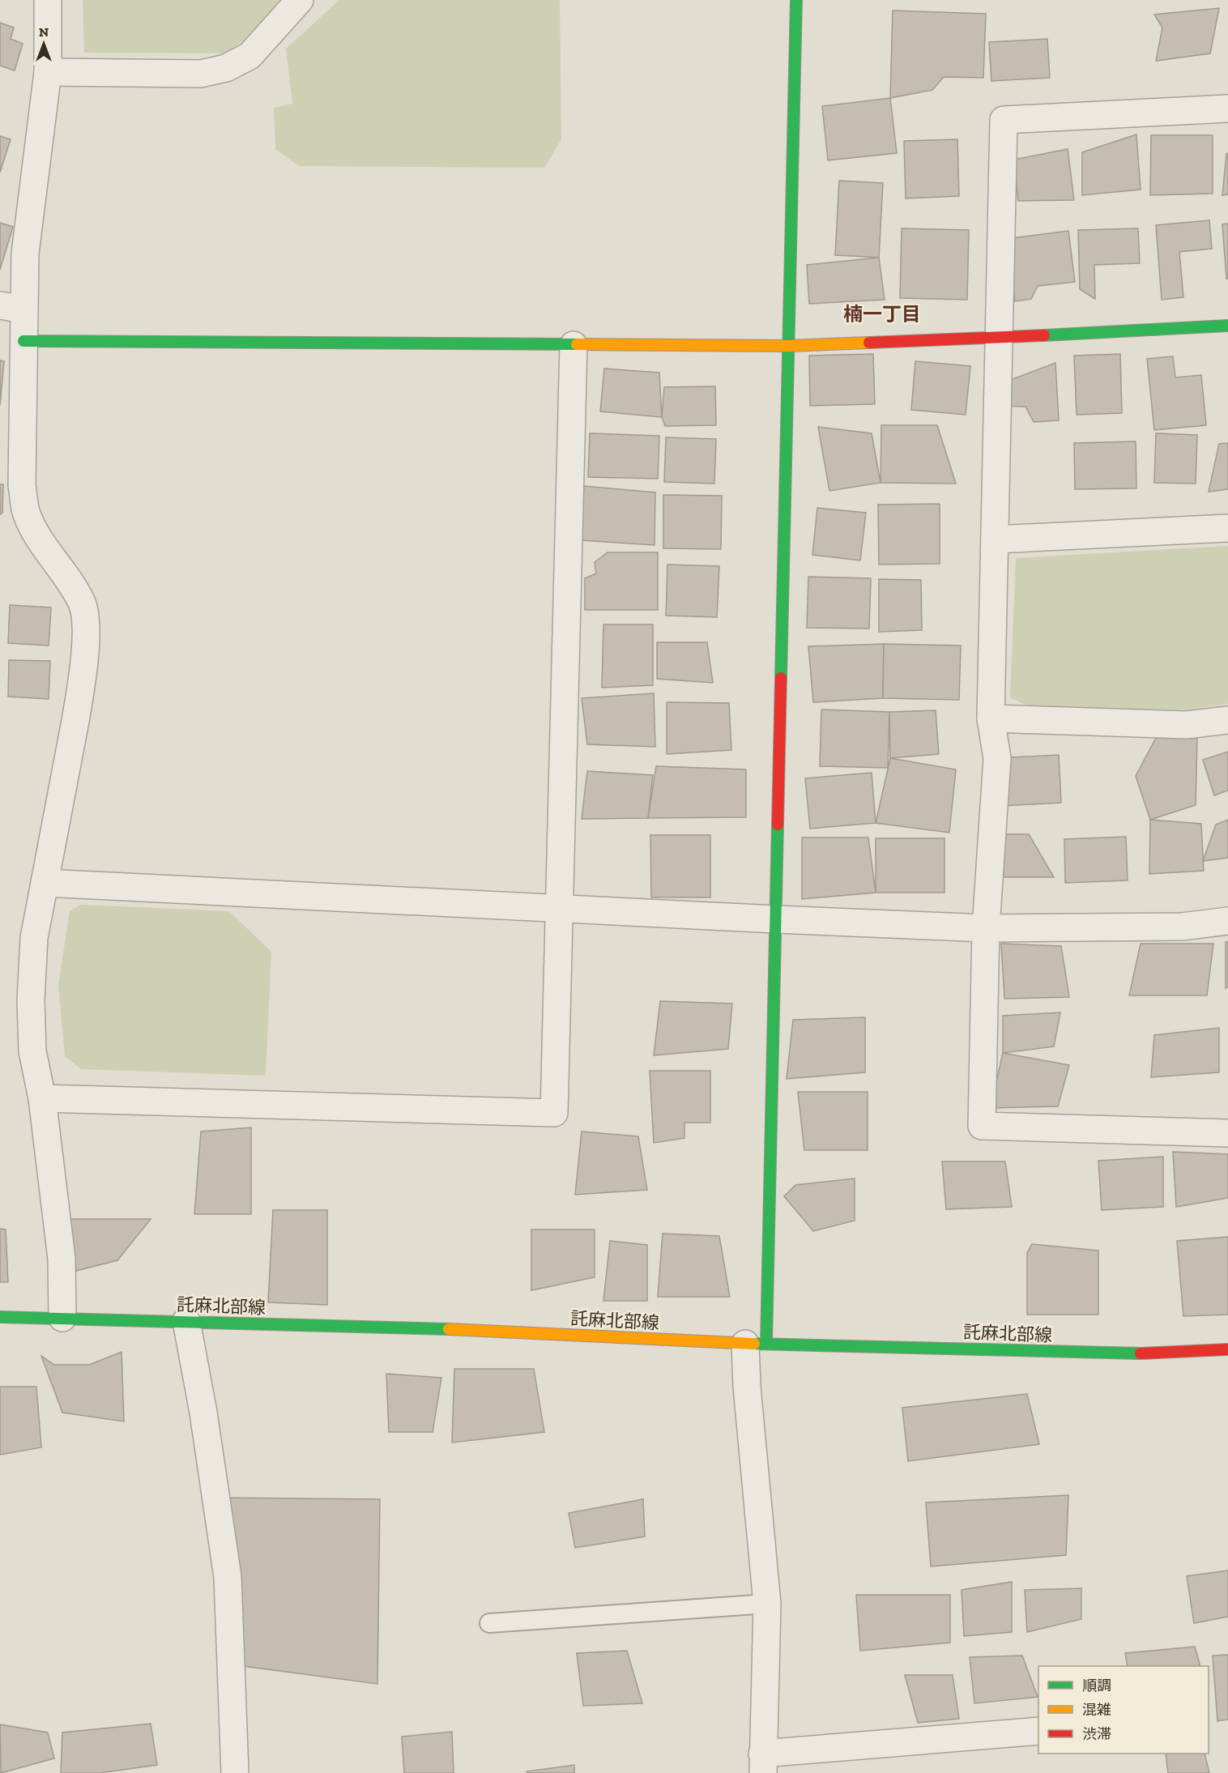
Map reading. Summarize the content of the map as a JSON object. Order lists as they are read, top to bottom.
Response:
{
  "streets": {
    "street": ["託麻北部線"]
  },
  "districts": ["楠一丁目"],
  "legend": ["順調", "混雑", "渋滞"],
  "north": "top"
}
